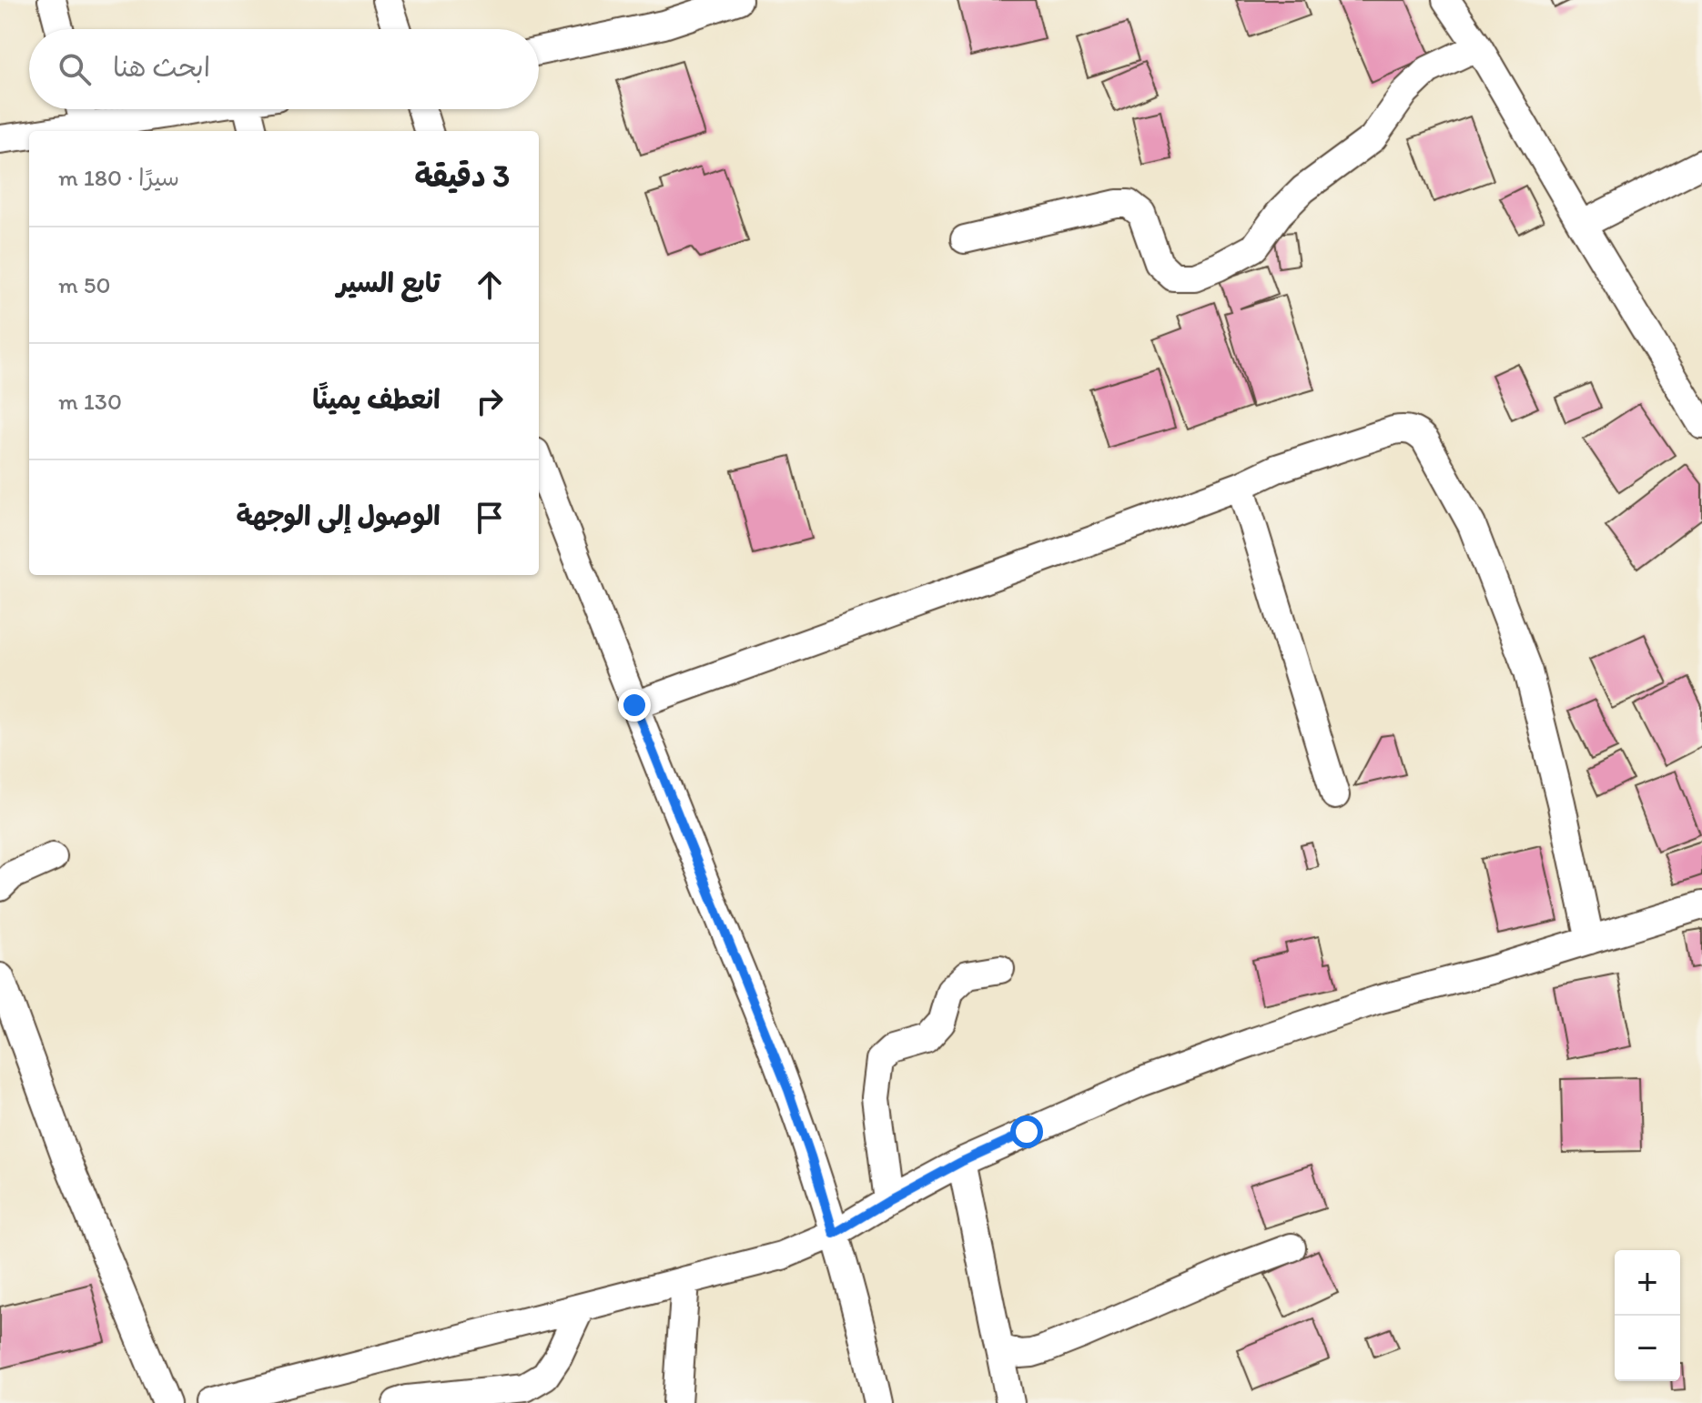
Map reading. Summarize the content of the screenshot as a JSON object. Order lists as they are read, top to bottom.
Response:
{
  "page": {
    "search": "ابحث هنا",
    "heading": ["3 دقيقة", "سيرًا · 180 m"],
    "list": [
      ["تابع السير", "50 m"],
      ["انعطف يمينًا", "130 m"],
      "الوصول إلى الوجهة"
    ],
    "map_buttons": ["+", "−"]
  }
}
